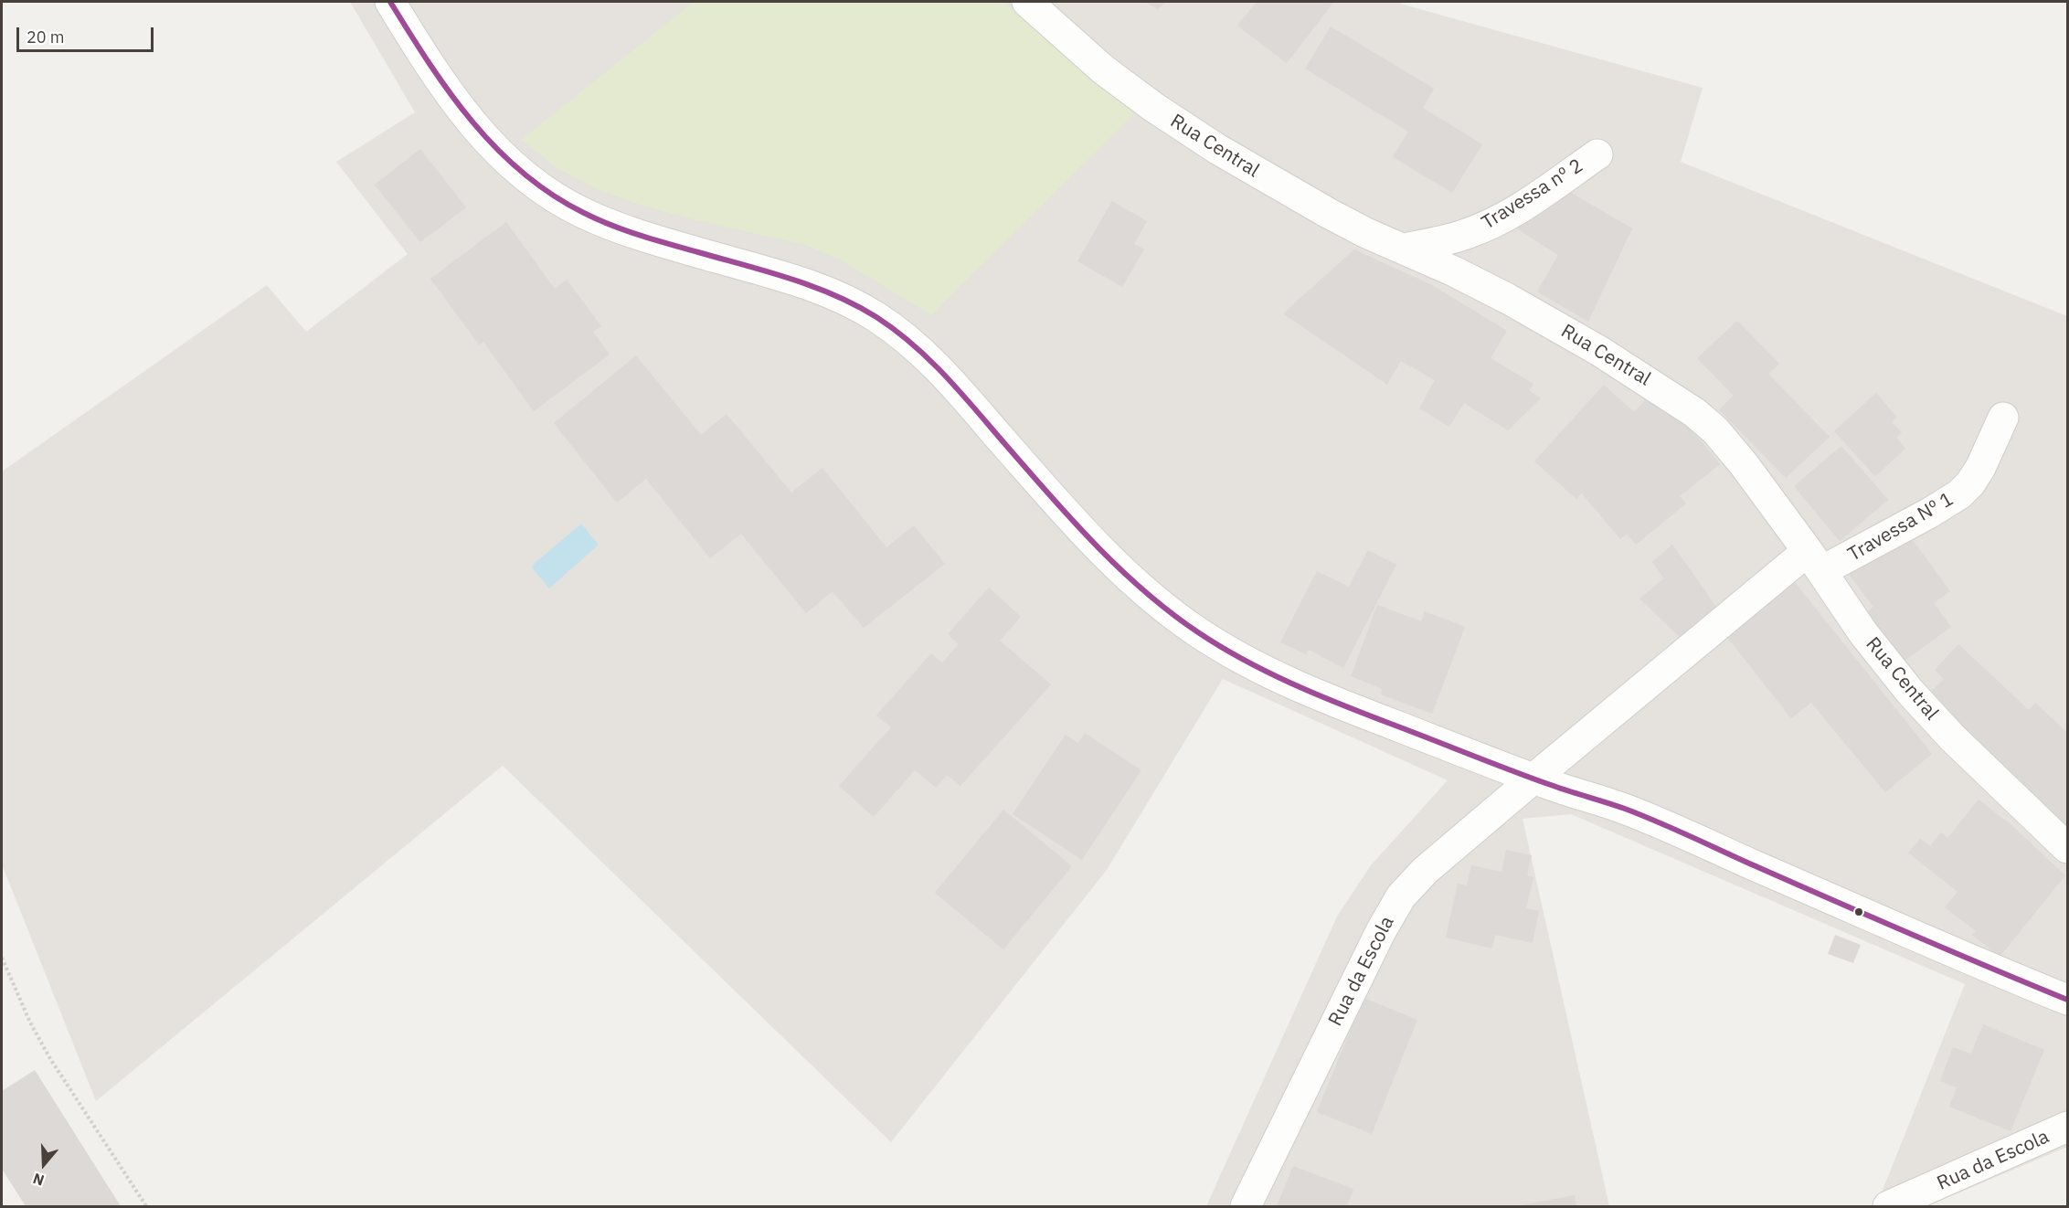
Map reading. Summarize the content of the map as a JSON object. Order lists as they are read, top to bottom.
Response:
{
  "streets": {
    "street": [
      "Rua Central",
      "Travessa nº 2",
      "Travessa Nº 1",
      "Rua da Escola"
    ]
  },
  "crossings": [
    ["Rua Central", "Travessa nº 2"],
    ["Rua Central", "Travessa Nº 1"],
    ["Travessa Nº 1", "Rua da Escola"]
  ],
  "scale_bar": "20 m",
  "north": "bottom"
}
